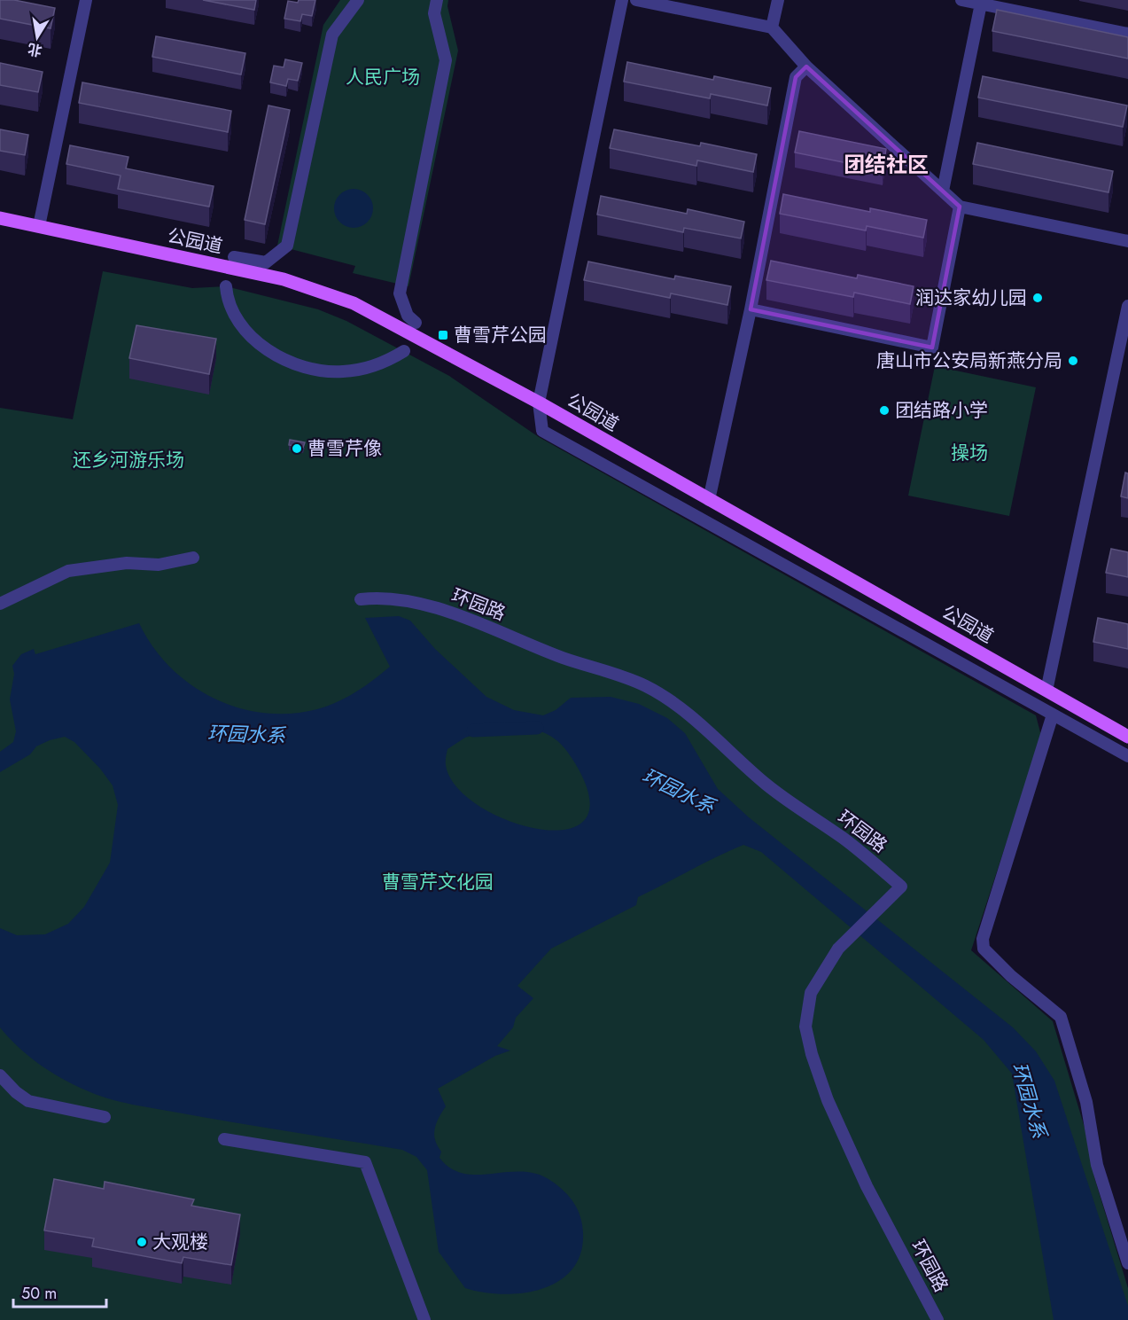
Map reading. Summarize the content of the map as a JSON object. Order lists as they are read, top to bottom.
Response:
{
  "streets": {
    "main road": ["公园道"],
    "street": ["环园路"]
  },
  "districts": ["团结社区"],
  "water": ["环园水系"],
  "parks": [
    "人民广场",
    "操场",
    "还乡河游乐场",
    "曹雪芹文化园"
  ],
  "places": {
    "other": [
      "润达家幼儿园",
      "唐山市公安局新燕分局",
      "团结路小学",
      "曹雪芹像",
      "大观楼"
    ],
    "transit": ["曹雪芹公园"]
  },
  "scale_bar": "50 m",
  "north": "bottom"
}
